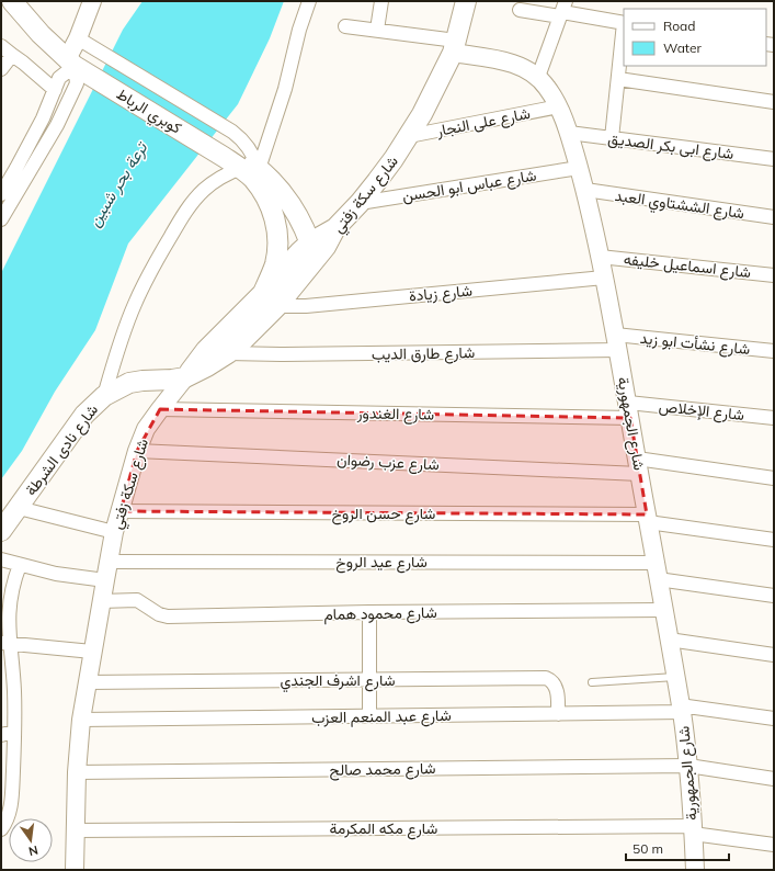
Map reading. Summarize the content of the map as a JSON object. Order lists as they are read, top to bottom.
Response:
{
  "streets": {
    "main road": ["كوبري الرباط", "شارع سكة زفتي", "شارع نادى الشرطة"],
    "street": [
      "شارع على النجار",
      "شارع ابى بكر الصديق",
      "شارع عباس ابو الحسن",
      "شارع الششتاوي العبد",
      "شارع اسماعيل خليفه",
      "شارع زيادة",
      "شارع نشأت ابو زيد",
      "شارع طارق الديب",
      "شارع الإخلاص",
      "شارع الغندور",
      "شارع الجمهورية",
      "شارع عزب رضوان",
      "شارع حسن الروخ",
      "شارع عيد الروخ",
      "شارع محمود همام",
      "شارع اشرف الجندي",
      "شارع عبد المنعم العزب",
      "شارع محمد صالح",
      "شارع مكه المكرمة"
    ]
  },
  "crossings": [
    ["شارع على النجار", "شارع سكة زفتي"],
    ["شارع على النجار", "شارع الجمهورية"],
    ["شارع ابى بكر الصديق", "شارع الجمهورية"],
    ["شارع عباس ابو الحسن", "شارع سكة زفتي"],
    ["شارع عباس ابو الحسن", "شارع الجمهورية"],
    ["شارع سكة زفتي", "شارع زيادة"],
    ["شارع سكة زفتي", "شارع طارق الديب"],
    ["شارع سكة زفتي", "شارع الغندور"],
    ["شارع سكة زفتي", "شارع الجمهورية"],
    ["شارع سكة زفتي", "شارع نادى الشرطة"],
    ["شارع سكة زفتي", "شارع عزب رضوان"],
    ["شارع سكة زفتي", "شارع حسن الروخ"],
    ["شارع سكة زفتي", "شارع عيد الروخ"],
    ["شارع سكة زفتي", "شارع محمود همام"],
    ["شارع سكة زفتي", "شارع اشرف الجندي"],
    ["شارع سكة زفتي", "شارع عبد المنعم العزب"],
    ["شارع سكة زفتي", "شارع محمد صالح"],
    ["شارع سكة زفتي", "شارع مكه المكرمة"],
    ["شارع الششتاوي العبد", "شارع الجمهورية"],
    ["شارع اسماعيل خليفه", "شارع الجمهورية"],
    ["شارع زيادة", "شارع الجمهورية"],
    ["شارع نشأت ابو زيد", "شارع طارق الديب"],
    ["شارع نشأت ابو زيد", "شارع الجمهورية"],
    ["شارع طارق الديب", "شارع الجمهورية"],
    ["شارع الإخلاص", "شارع الغندور"],
    ["شارع الإخلاص", "شارع الجمهورية"],
    ["شارع الغندور", "شارع الجمهورية"],
    ["شارع الجمهورية", "شارع عزب رضوان"],
    ["شارع الجمهورية", "شارع حسن الروخ"],
    ["شارع الجمهورية", "شارع عيد الروخ"],
    ["شارع الجمهورية", "شارع محمود همام"],
    ["شارع الجمهورية", "شارع عبد المنعم العزب"],
    ["شارع الجمهورية", "شارع محمد صالح"],
    ["شارع الجمهورية", "شارع مكه المكرمة"],
    ["شارع اشرف الجندي", "شارع عبد المنعم العزب"]
  ],
  "water": ["ترعة بحر شبين"],
  "legend": ["Road", "Water"],
  "scale_bar": "50 m",
  "north": "bottom"
}
